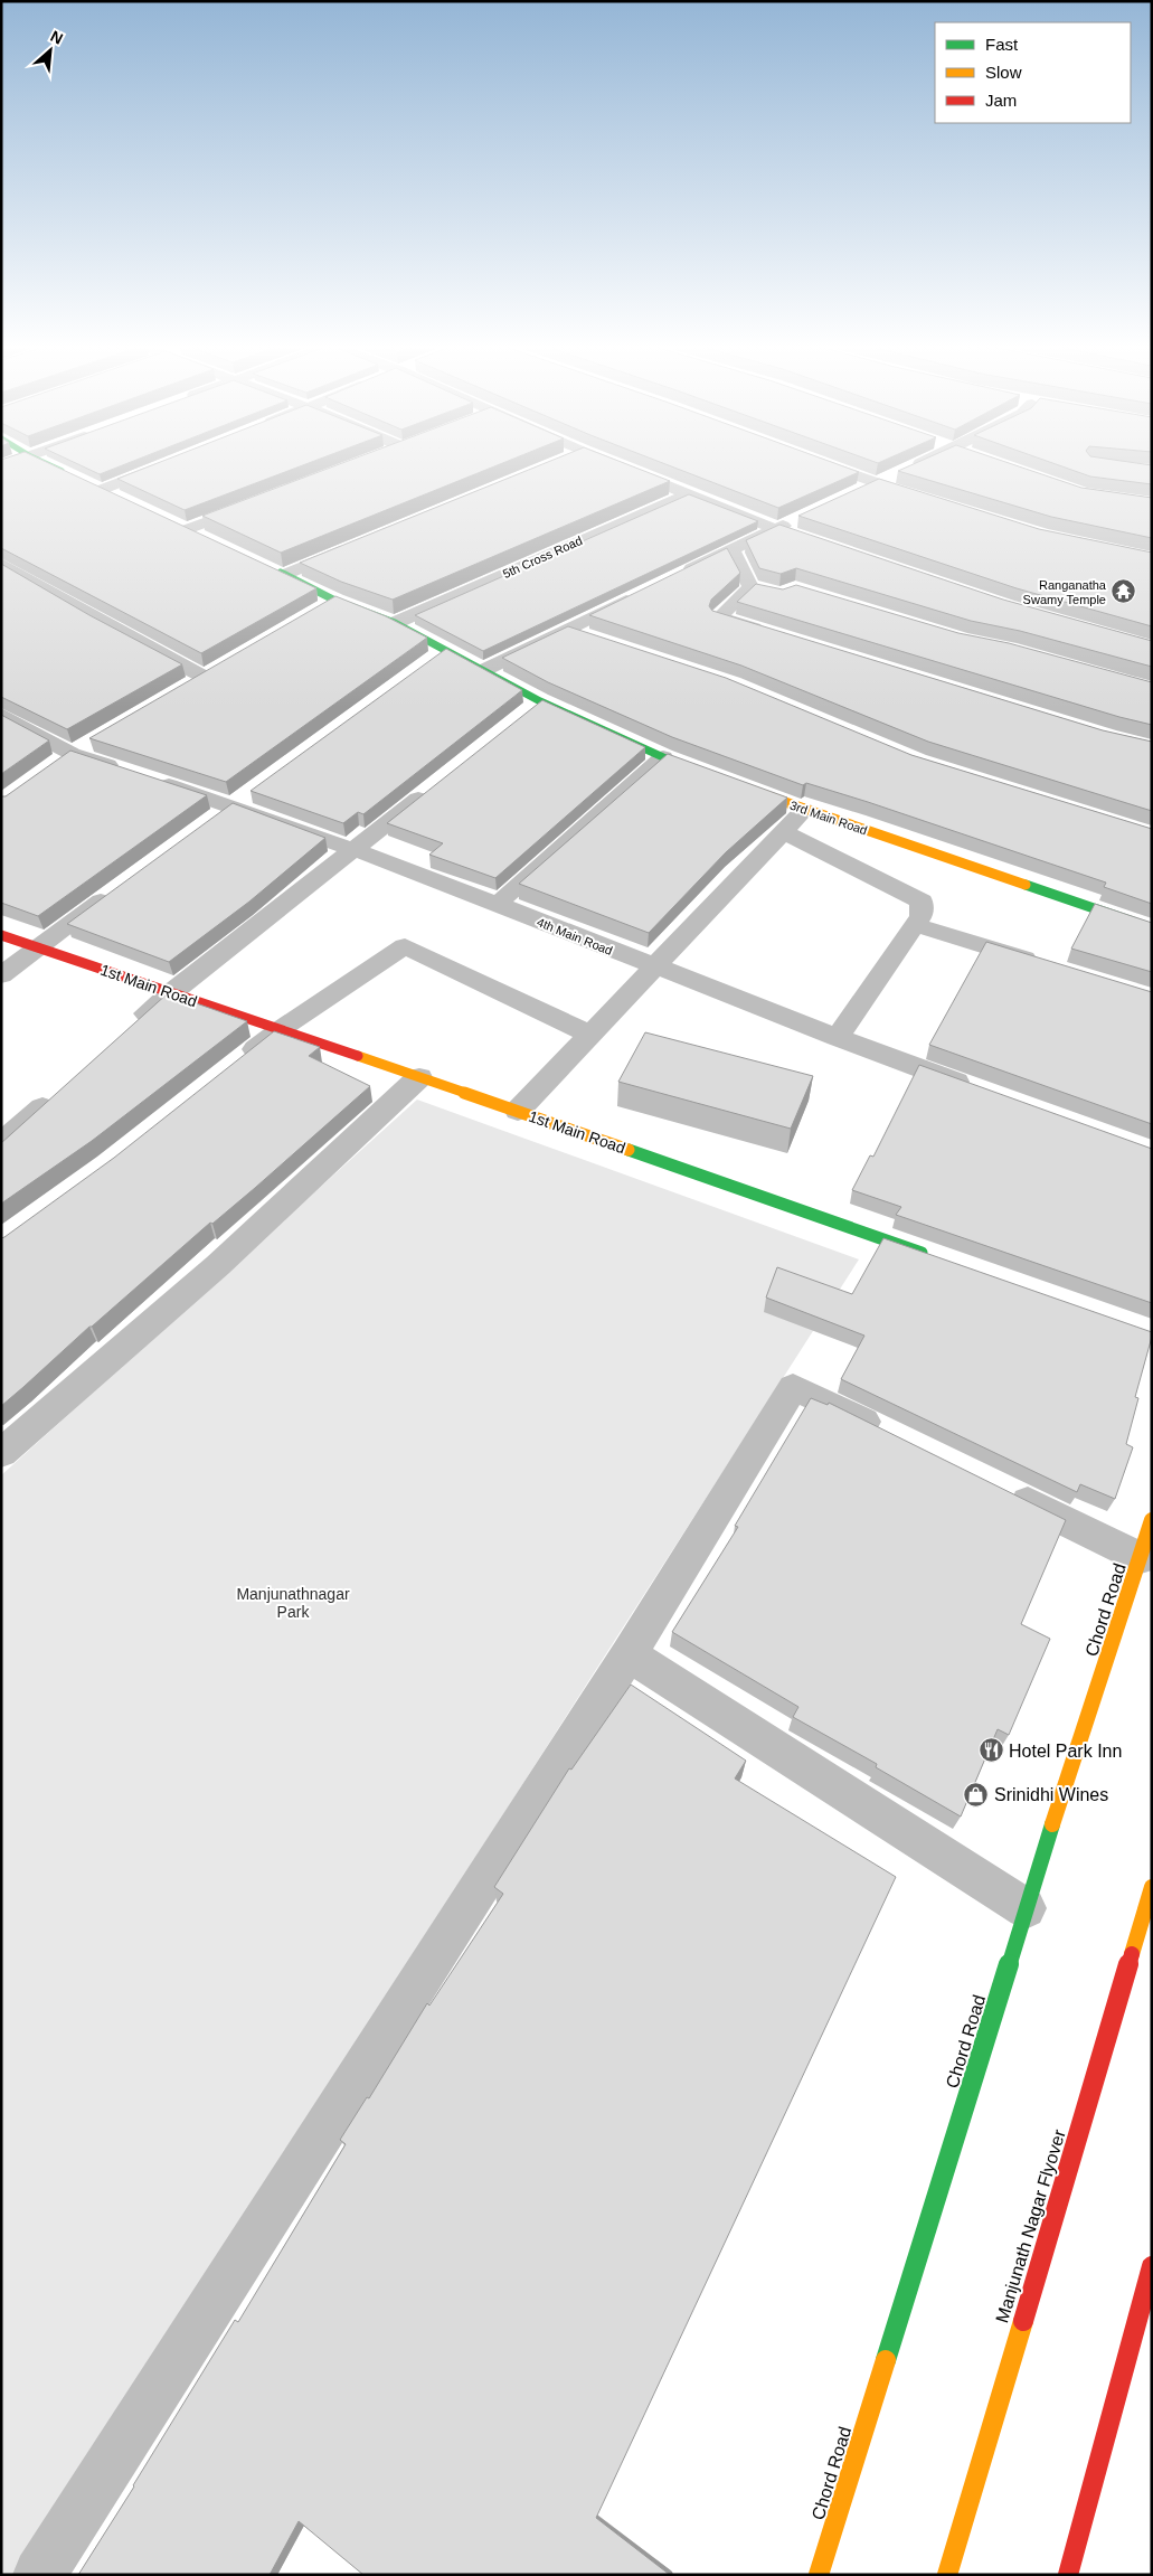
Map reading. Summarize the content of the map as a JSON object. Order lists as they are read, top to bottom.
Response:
{
  "streets": {
    "street": [
      "5th Cross Road",
      "3rd Main Road",
      "4th Main Road",
      "1st Main Road",
      "Chord Road",
      "Manjunath Nagar Flyover"
    ]
  },
  "parks": ["Manjunathnagar Park"],
  "places": {
    "temple": ["Ranganatha Swamy Temple"],
    "restaurant": ["Hotel Park Inn"],
    "shop": ["Srinidhi Wines"]
  },
  "legend": ["Fast", "Slow", "Jam"],
  "north": "top right"
}
